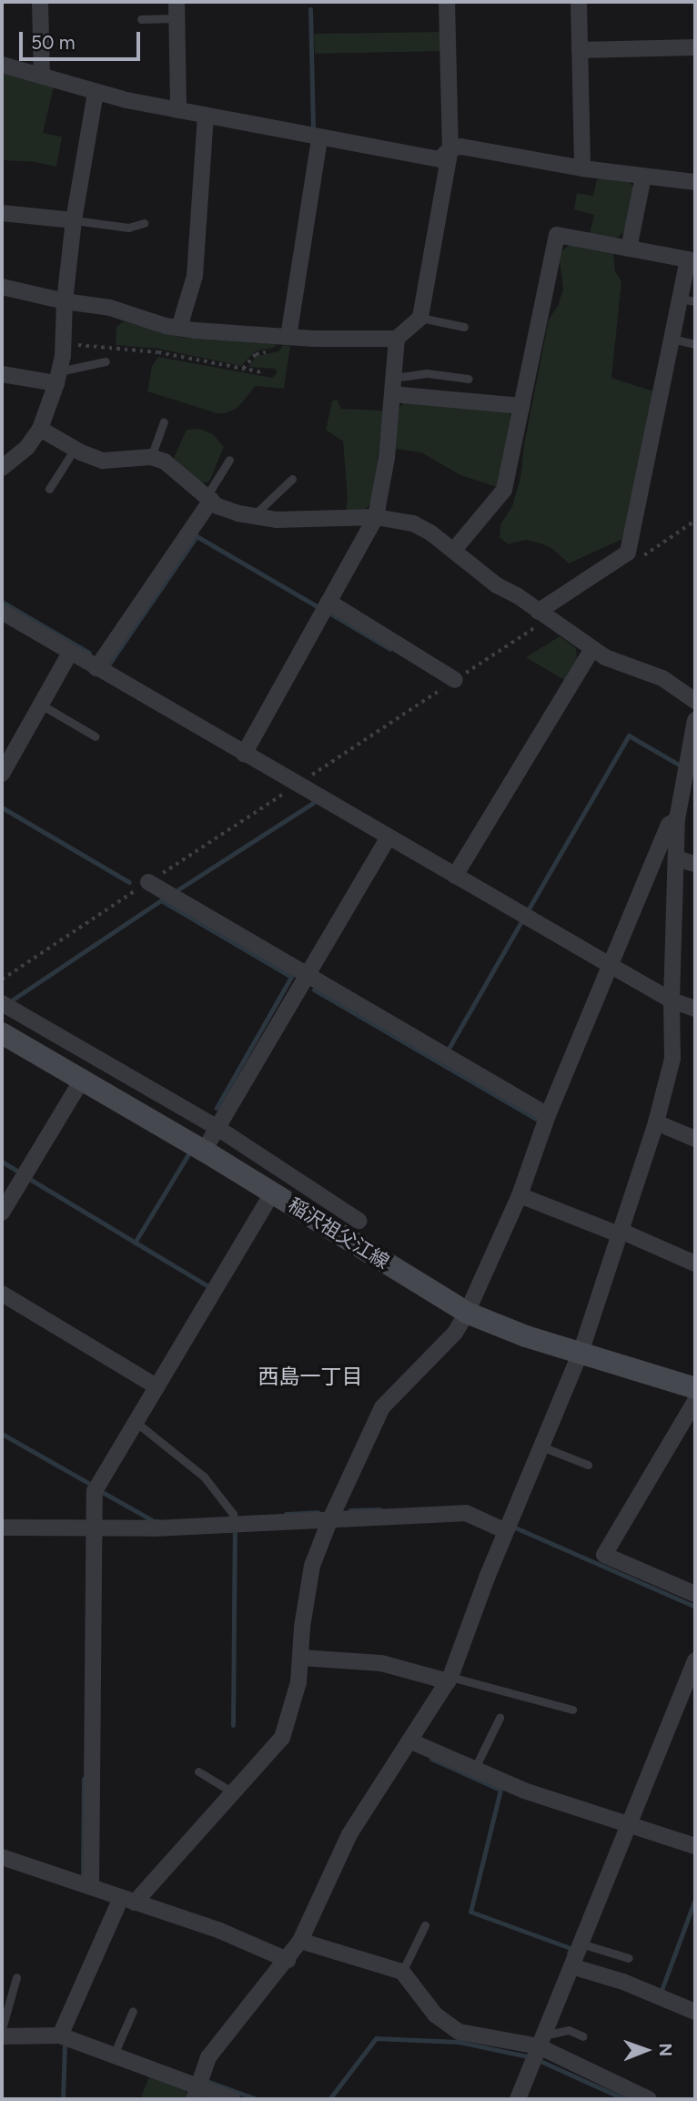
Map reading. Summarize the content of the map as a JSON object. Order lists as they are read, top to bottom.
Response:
{
  "streets": {
    "main road": ["稲沢祖父江線"]
  },
  "districts": ["西島一丁目"],
  "scale_bar": "50 m",
  "north": "right"
}
